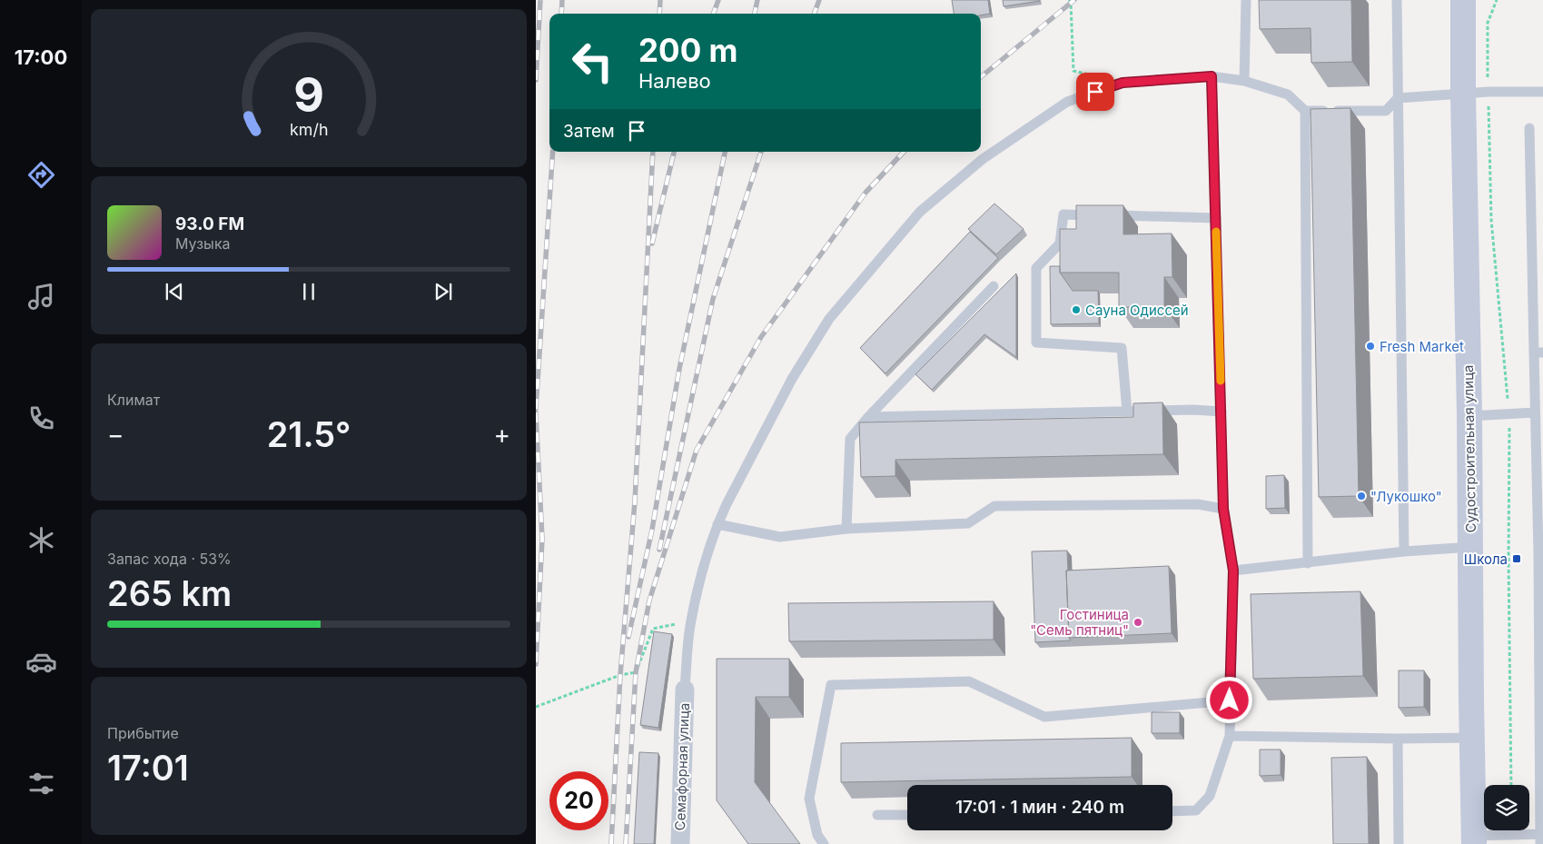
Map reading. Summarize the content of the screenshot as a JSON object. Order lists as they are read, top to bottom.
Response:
{
  "streets": {
    "main road": ["Судостроительная улица"],
    "street": ["Семафорная улица"]
  },
  "places": {
    "other": [
      "Сауна Одиссей",
      "Fresh Market",
      "\"Лукошко\"",
      "Гостиница \"Семь пятниц\""
    ],
    "transit": ["Школа"]
  },
  "page": {
    "tabs": "17:00",
    "turn": ["200 m", "Налево"],
    "then": "Затем",
    "song": ["93.0 FM", "Музыка"],
    "tile": [
      "Климат",
      ["Запас хода · 53%", "265 km"],
      ["Прибытие", "17:01"]
    ],
    "heat": ["−", "21.5°", "+"],
    "limit": "20",
    "trip": "17:01 · 1 мин · 240 m",
    "gauge": ["9", "km/h"]
  }
}
